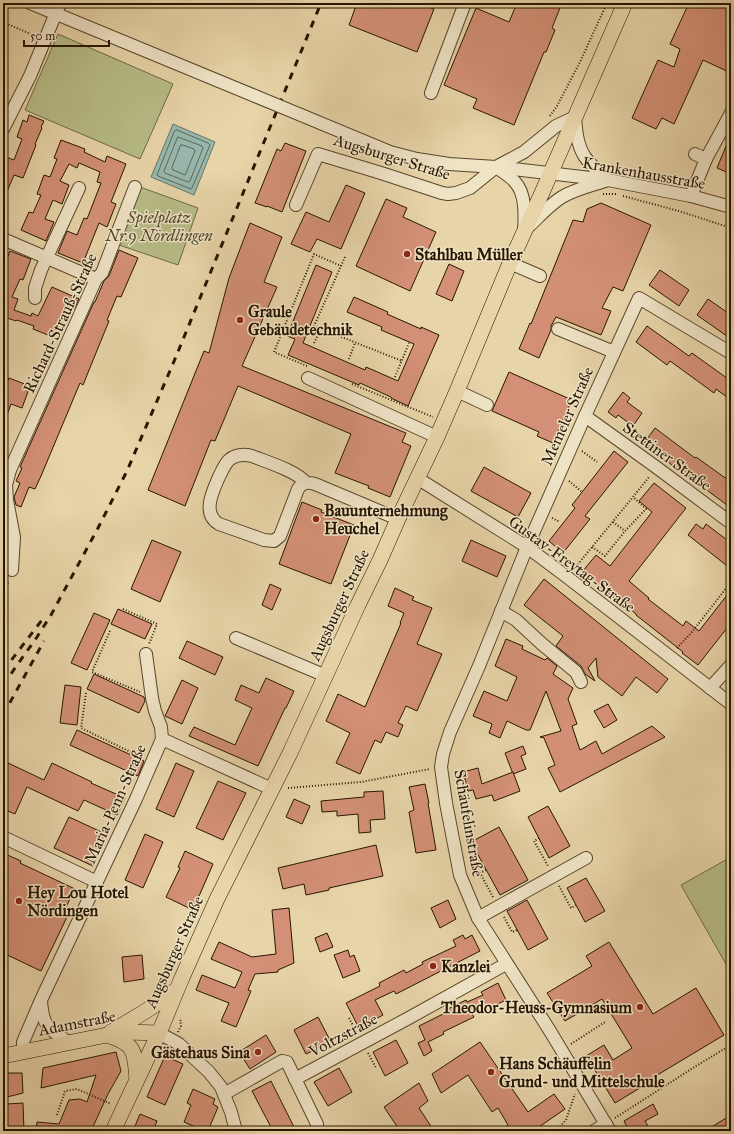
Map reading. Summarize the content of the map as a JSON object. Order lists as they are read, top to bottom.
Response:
{
  "streets": {
    "main road": ["Augsburger Straße", "Adamstraße"],
    "street": [
      "Krankenhausstraße",
      "Richard-Strauß-Straße",
      "Memeler Straße",
      "Stettiner Straße",
      "Gustav-Freytag-Straße",
      "Maria-Penn-Straße",
      "Schäufelinstraße",
      "Voltzstraße"
    ]
  },
  "crossings": [
    ["Augsburger Straße", "Krankenhausstraße"],
    ["Augsburger Straße", "Gustav-Freytag-Straße"],
    ["Augsburger Straße", "Maria-Penn-Straße"],
    ["Augsburger Straße", "Adamstraße"],
    ["Memeler Straße", "Stettiner Straße"],
    ["Memeler Straße", "Gustav-Freytag-Straße"],
    ["Memeler Straße", "Schäufelinstraße"],
    ["Gustav-Freytag-Straße", "Schäufelinstraße"],
    ["Maria-Penn-Straße", "Adamstraße"],
    ["Schäufelinstraße", "Voltzstraße"]
  ],
  "parks": ["Spielplatz Nr.9 Nördlingen"],
  "places": [
    "Stahlbau Müller",
    "Graule Gebäudetechnik",
    "Bauunternehmung Heuchel",
    "Hey Lou Hotel Nördingen",
    "Kanzlei",
    "Theodor-Heuss-Gymnasium",
    "Gästehaus Sina",
    "Hans Schäuffelin Grund- und Mittelschule"
  ],
  "scale_bar": "50 m"
}
